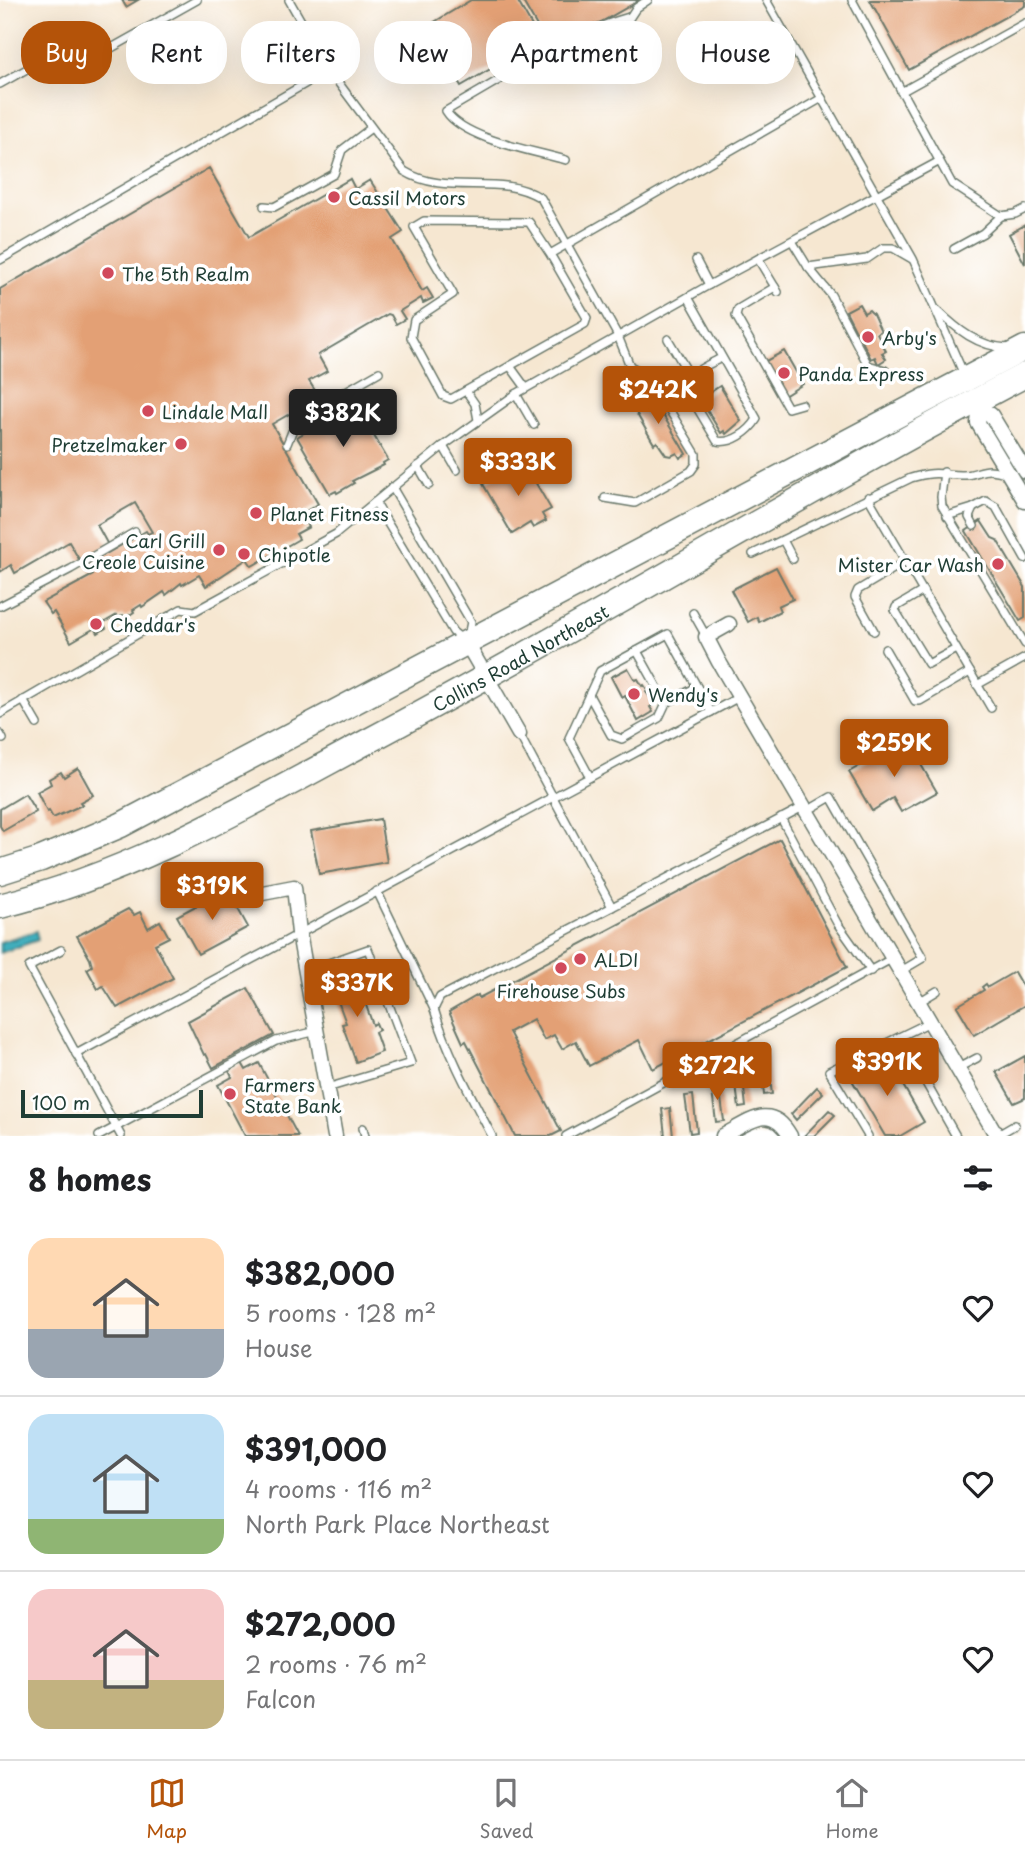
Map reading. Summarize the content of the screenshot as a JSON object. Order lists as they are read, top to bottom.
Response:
{
  "streets": {
    "highway": ["Collins Road Northeast"]
  },
  "places": [
    "Cassil Motors",
    "The 5th Realm",
    "Arby's",
    "Panda Express",
    "Lindale Mall",
    "Pretzelmaker",
    "Planet Fitness",
    "Carl Grill Creole Cuisine",
    "Chipotle",
    "Mister Car Wash",
    "Cheddar's",
    "Wendy's",
    "ALDI",
    "Firehouse Subs",
    "Farmers State Bank"
  ],
  "scale_bar": "100 m",
  "page": {
    "chip": [
      "Buy",
      "Rent",
      "Filters",
      "New",
      "Apartment",
      "House"
    ],
    "price": [
      "$242K",
      "$382K",
      "$333K",
      "$259K",
      "$319K",
      "$337K",
      "$391K",
      "$272K"
    ],
    "scale": "100 m",
    "heading": "8 homes",
    "list": [
      {
        "name": "$382,000",
        "note": "5 rooms · 128 m² · House"
      },
      {
        "name": "$391,000",
        "note": "4 rooms · 116 m² · North Park Place Northeast"
      },
      {
        "name": "$272,000",
        "note": "2 rooms · 76 m² · Falcon"
      }
    ],
    "tabs": ["Map", "Saved", "Home"]
  }
}
